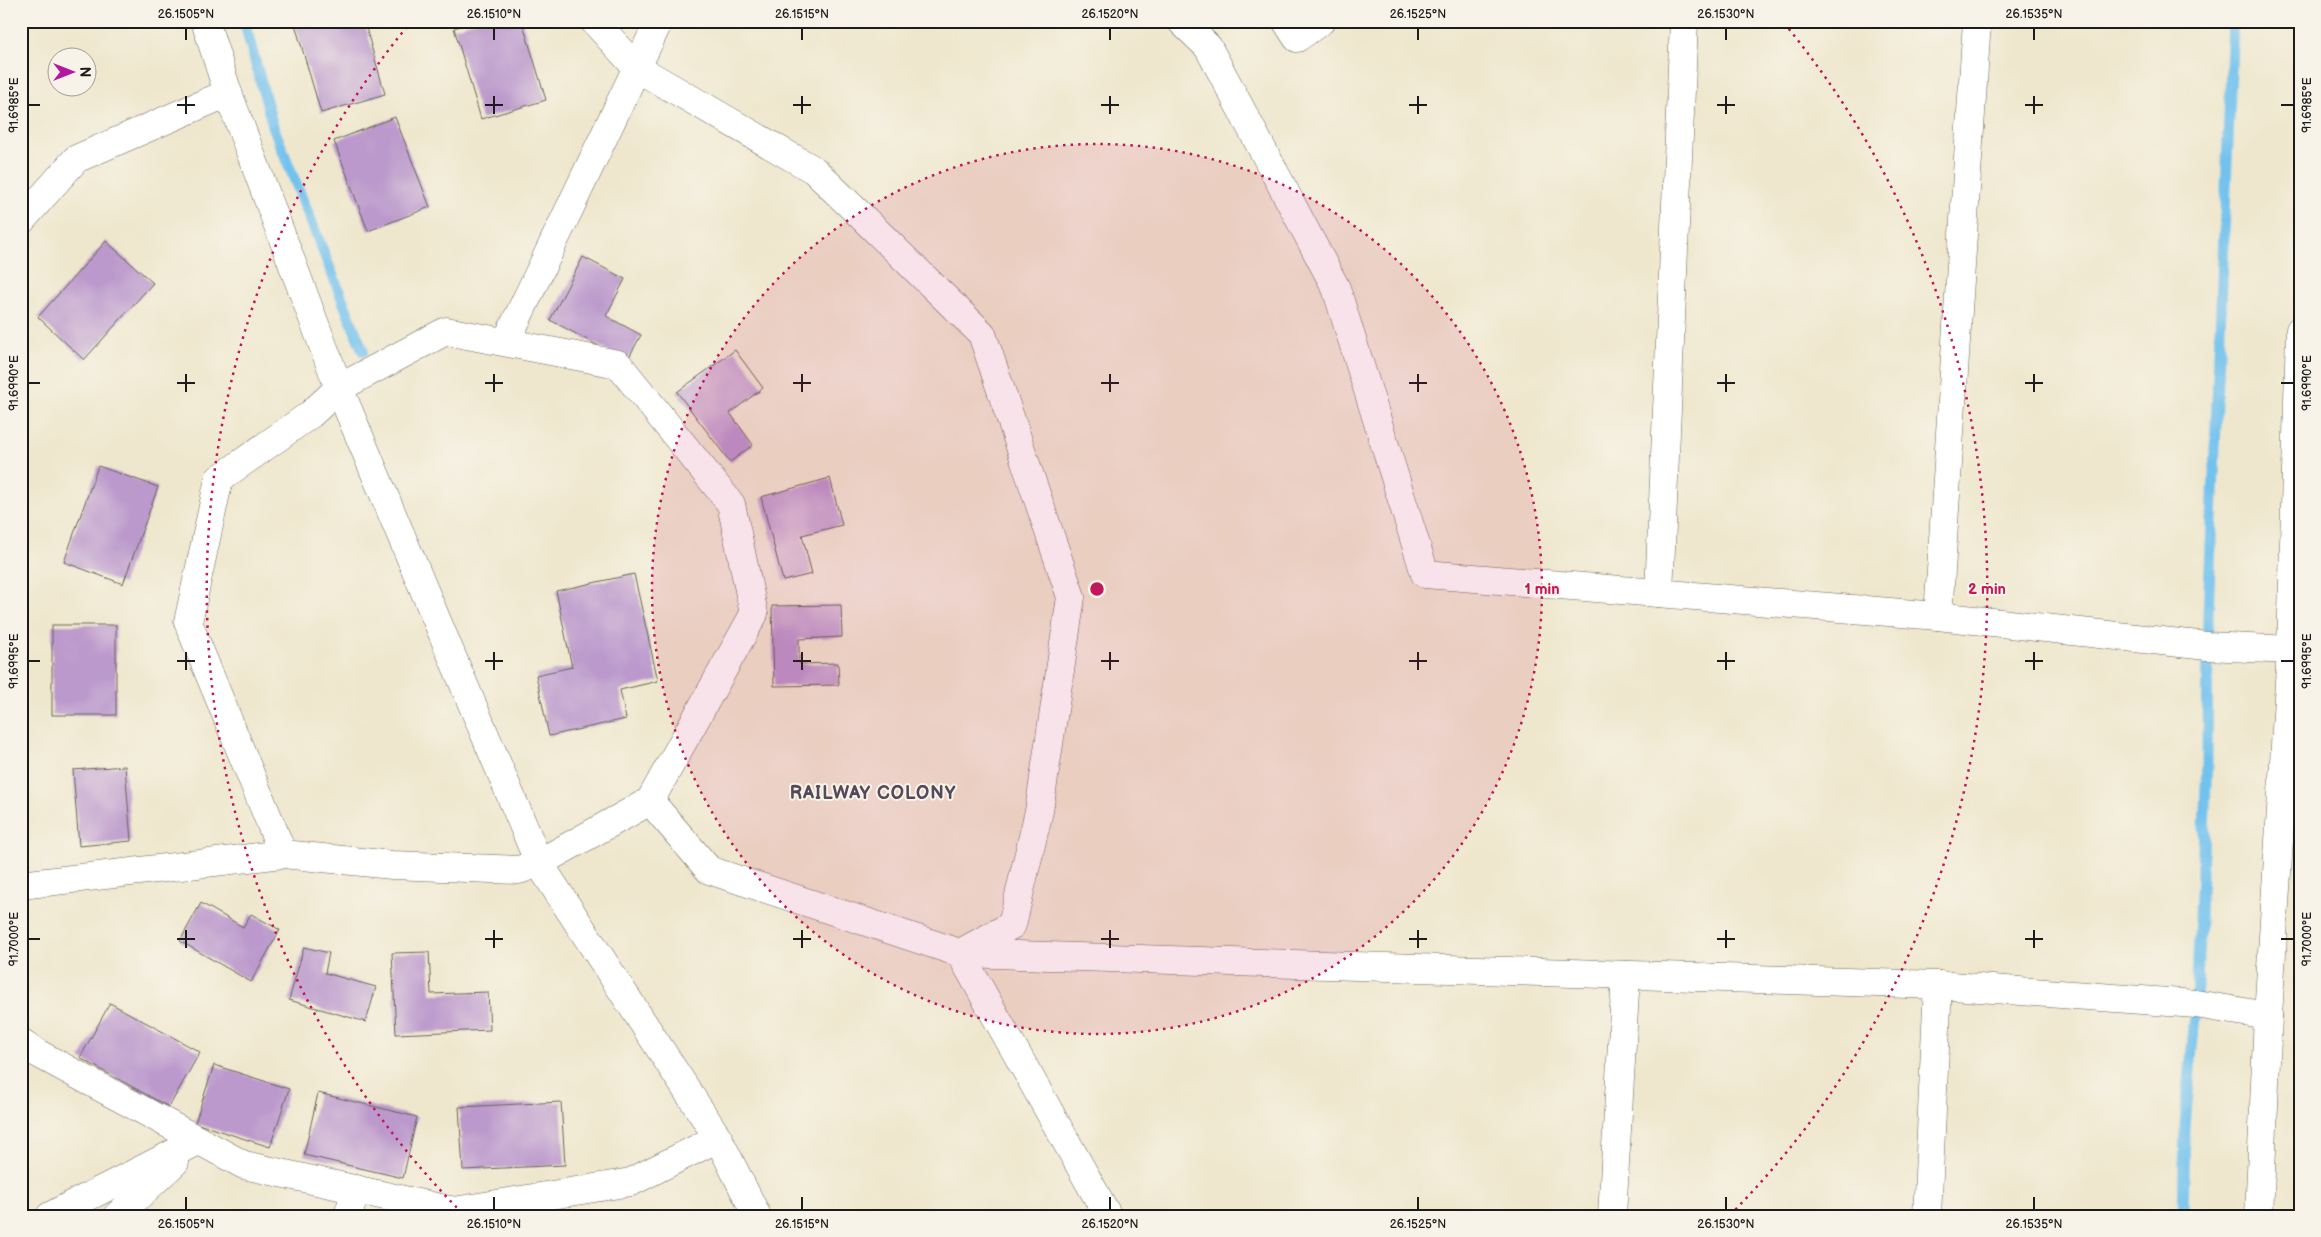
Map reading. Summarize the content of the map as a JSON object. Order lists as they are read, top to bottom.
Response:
{
  "districts": ["RAILWAY COLONY"],
  "north": "right",
  "coordinates": [
    "26.1505°N",
    "26.1510°N",
    "26.1515°N",
    "26.1520°N",
    "26.1525°N",
    "26.1530°N",
    "26.1535°N",
    "91.6985°E",
    "91.6990°E",
    "91.6995°E",
    "91.7000°E"
  ],
  "rings": ["1 min", "2 min"]
}
